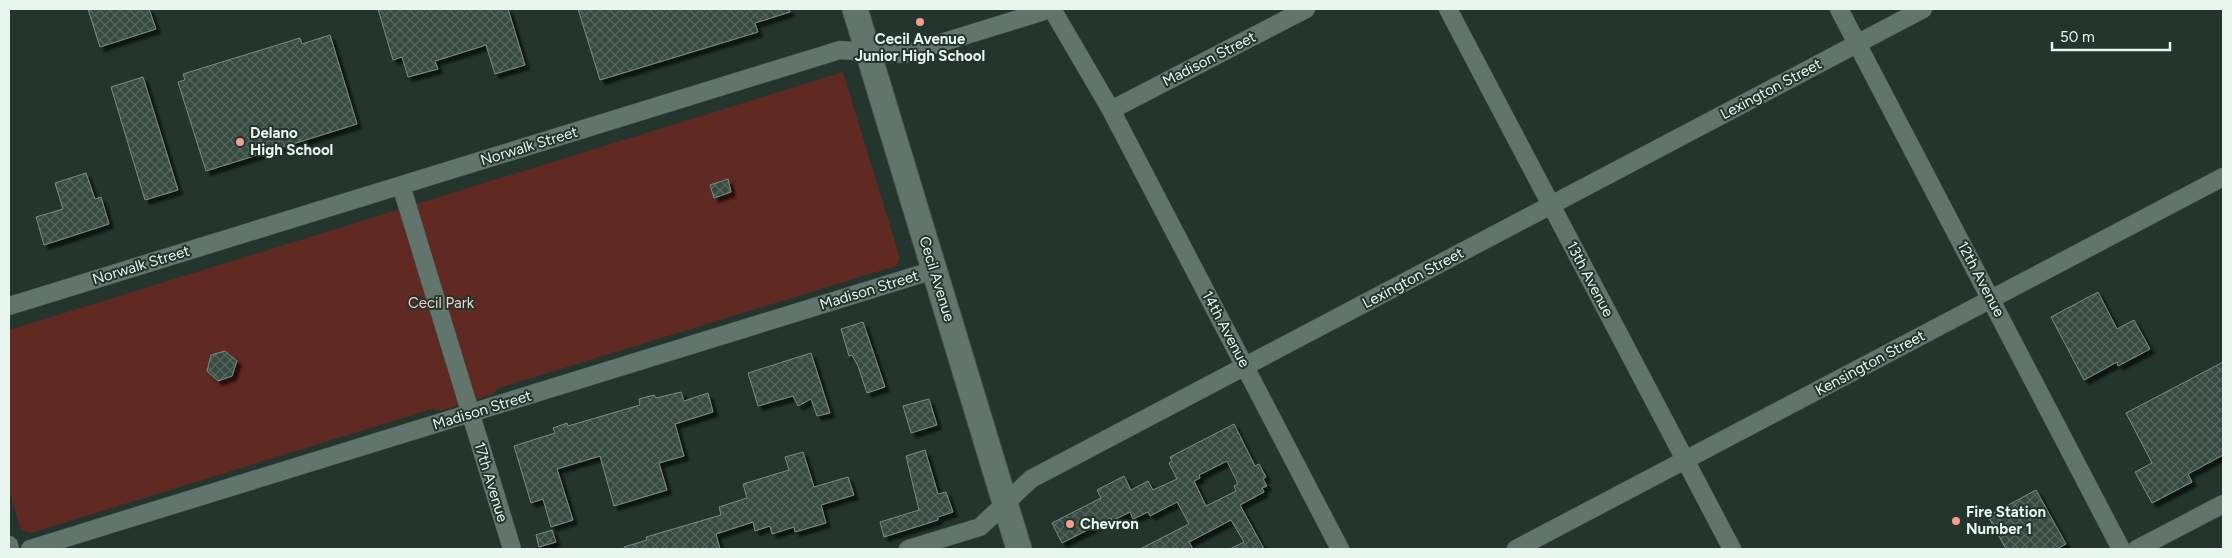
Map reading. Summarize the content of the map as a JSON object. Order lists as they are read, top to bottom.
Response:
{
  "streets": {
    "main road": ["Cecil Avenue"],
    "street": [
      "Madison Street",
      "Lexington Street",
      "Norwalk Street",
      "13th Avenue",
      "12th Avenue",
      "14th Avenue",
      "Kensington Street",
      "17th Avenue"
    ]
  },
  "crossings": [
    ["Madison Street", "Norwalk Street"],
    ["Madison Street", "Cecil Avenue"],
    ["Madison Street", "14th Avenue"],
    ["Madison Street", "17th Avenue"],
    ["Lexington Street", "Cecil Avenue"],
    ["Lexington Street", "13th Avenue"],
    ["Lexington Street", "12th Avenue"],
    ["Lexington Street", "14th Avenue"],
    ["Norwalk Street", "Cecil Avenue"],
    ["Norwalk Street", "14th Avenue"],
    ["Norwalk Street", "17th Avenue"],
    ["13th Avenue", "Kensington Street"],
    ["12th Avenue", "Kensington Street"]
  ],
  "parks": ["Cecil Park"],
  "places": [
    "Cecil Avenue Junior High School",
    "Delano High School",
    "Fire Station Number 1",
    "Chevron"
  ],
  "scale_bar": "50 m"
}
